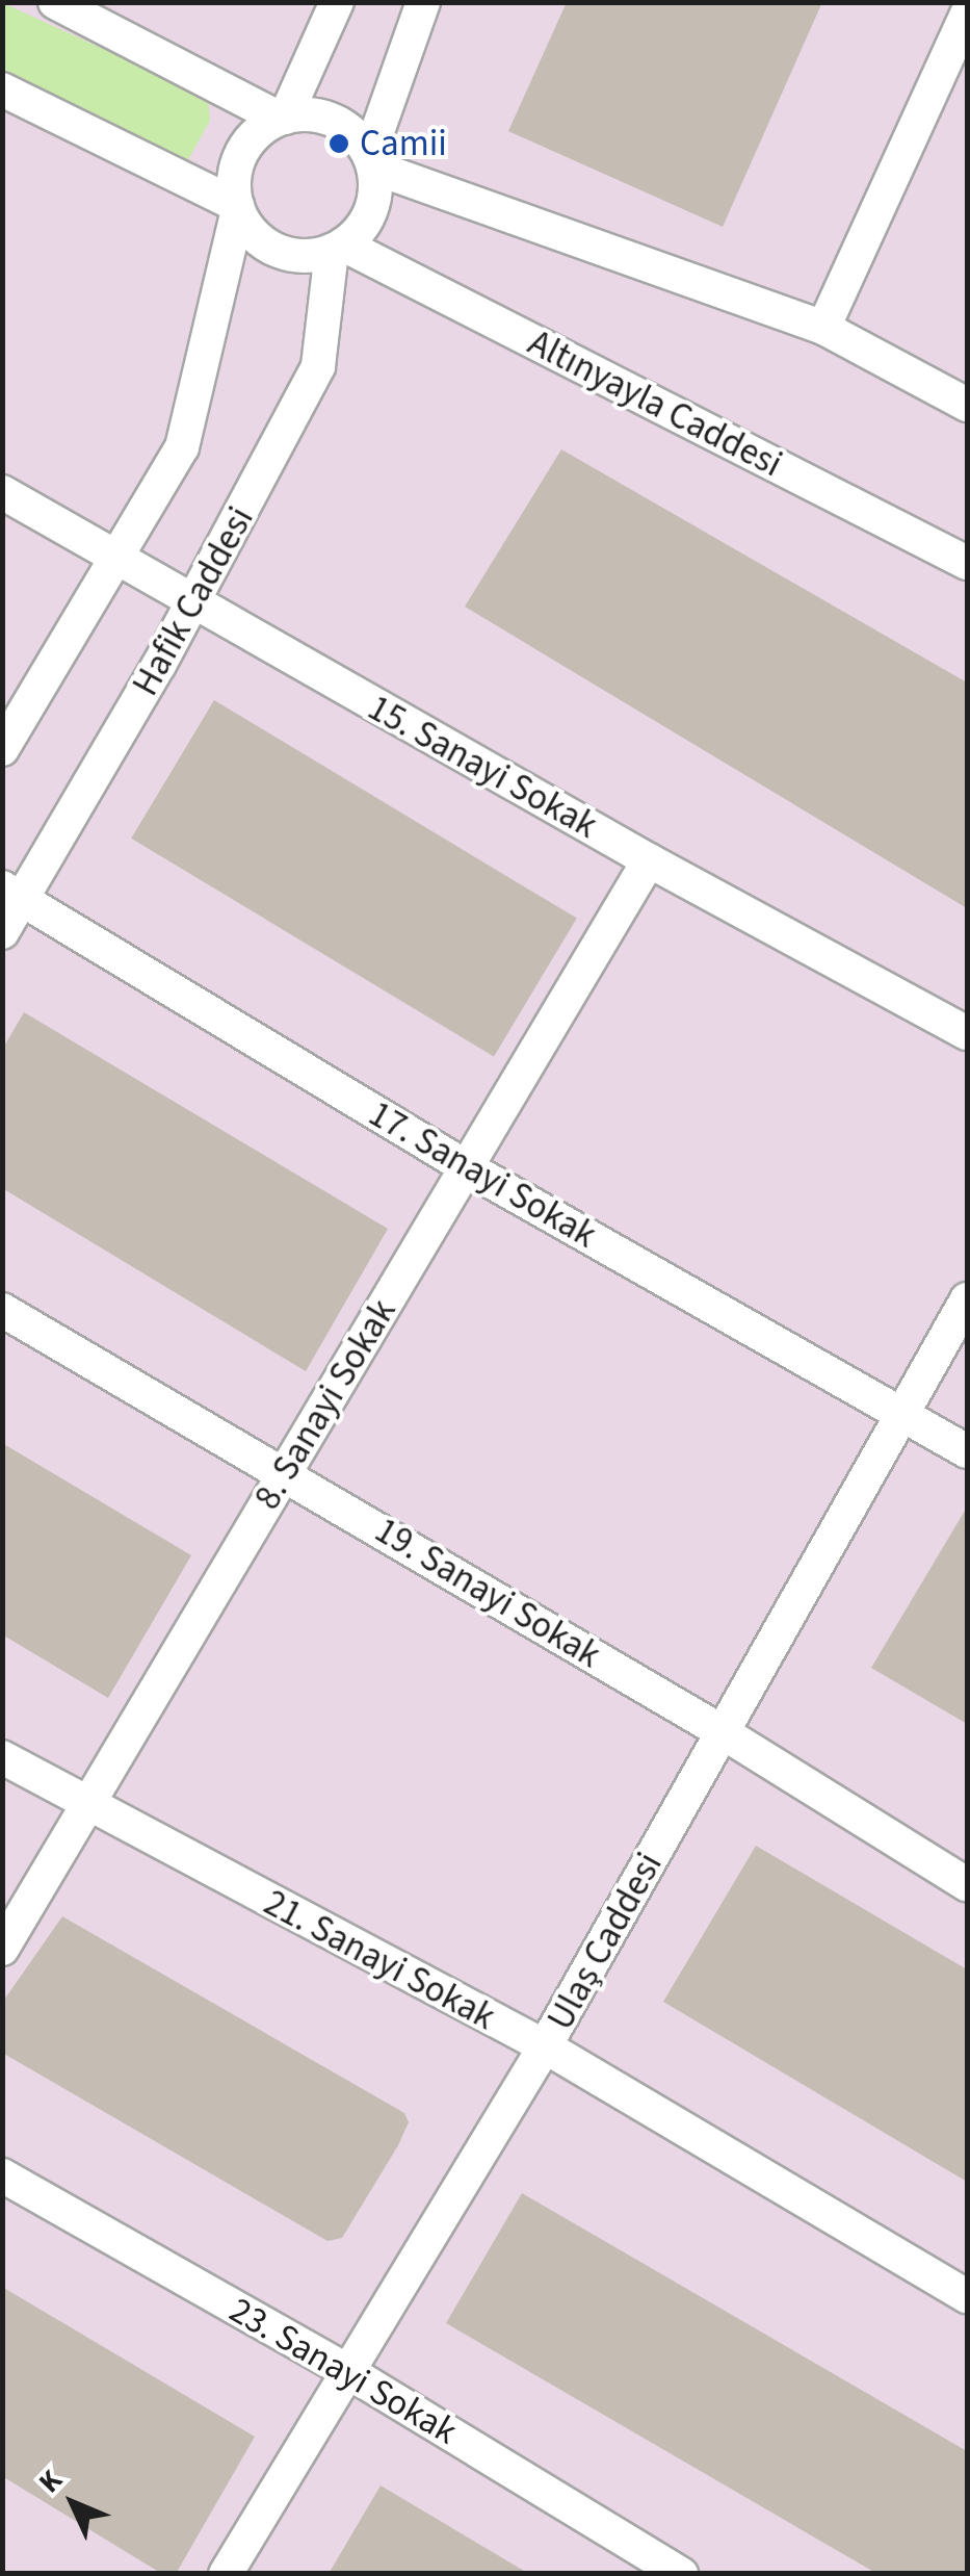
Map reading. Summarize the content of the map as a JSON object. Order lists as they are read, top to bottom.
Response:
{
  "streets": {
    "street": [
      "Altınyayla Caddesi",
      "Hafik Caddesi",
      "15. Sanayi Sokak",
      "17. Sanayi Sokak",
      "8. Sanayi Sokak",
      "19. Sanayi Sokak",
      "Ulaş Caddesi",
      "21. Sanayi Sokak",
      "23. Sanayi Sokak"
    ]
  },
  "crossings": [
    ["Altınyayla Caddesi", "Hafik Caddesi"],
    ["Hafik Caddesi", "15. Sanayi Sokak"],
    ["Hafik Caddesi", "17. Sanayi Sokak"],
    ["15. Sanayi Sokak", "8. Sanayi Sokak"],
    ["17. Sanayi Sokak", "8. Sanayi Sokak"],
    ["17. Sanayi Sokak", "Ulaş Caddesi"],
    ["8. Sanayi Sokak", "19. Sanayi Sokak"],
    ["8. Sanayi Sokak", "21. Sanayi Sokak"],
    ["19. Sanayi Sokak", "Ulaş Caddesi"],
    ["Ulaş Caddesi", "21. Sanayi Sokak"],
    ["Ulaş Caddesi", "23. Sanayi Sokak"]
  ],
  "places": ["Camii"],
  "north": "top left"
}
